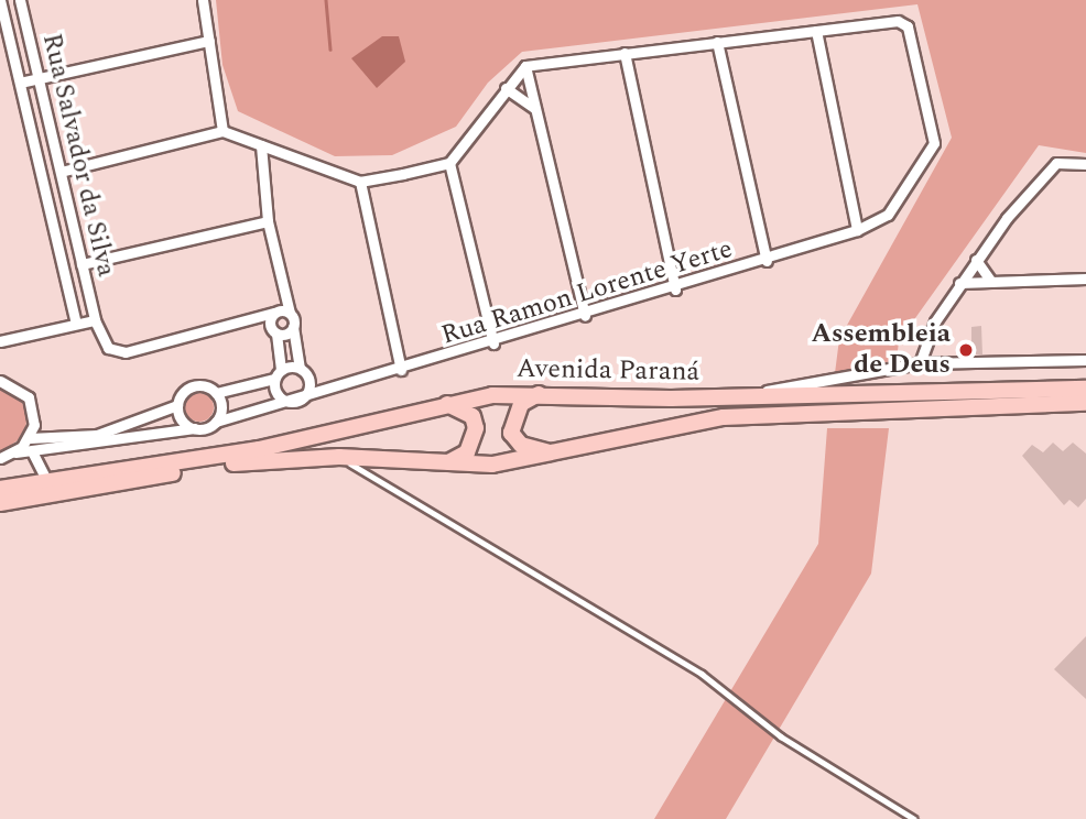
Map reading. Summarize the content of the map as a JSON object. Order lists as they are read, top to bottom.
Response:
{
  "streets": {
    "main road": ["Avenida Paraná"],
    "street": ["Rua Salvador da Silva", "Rua Ramon Lorente Yerte"]
  },
  "places": ["Assembleia de Deus"]
}
